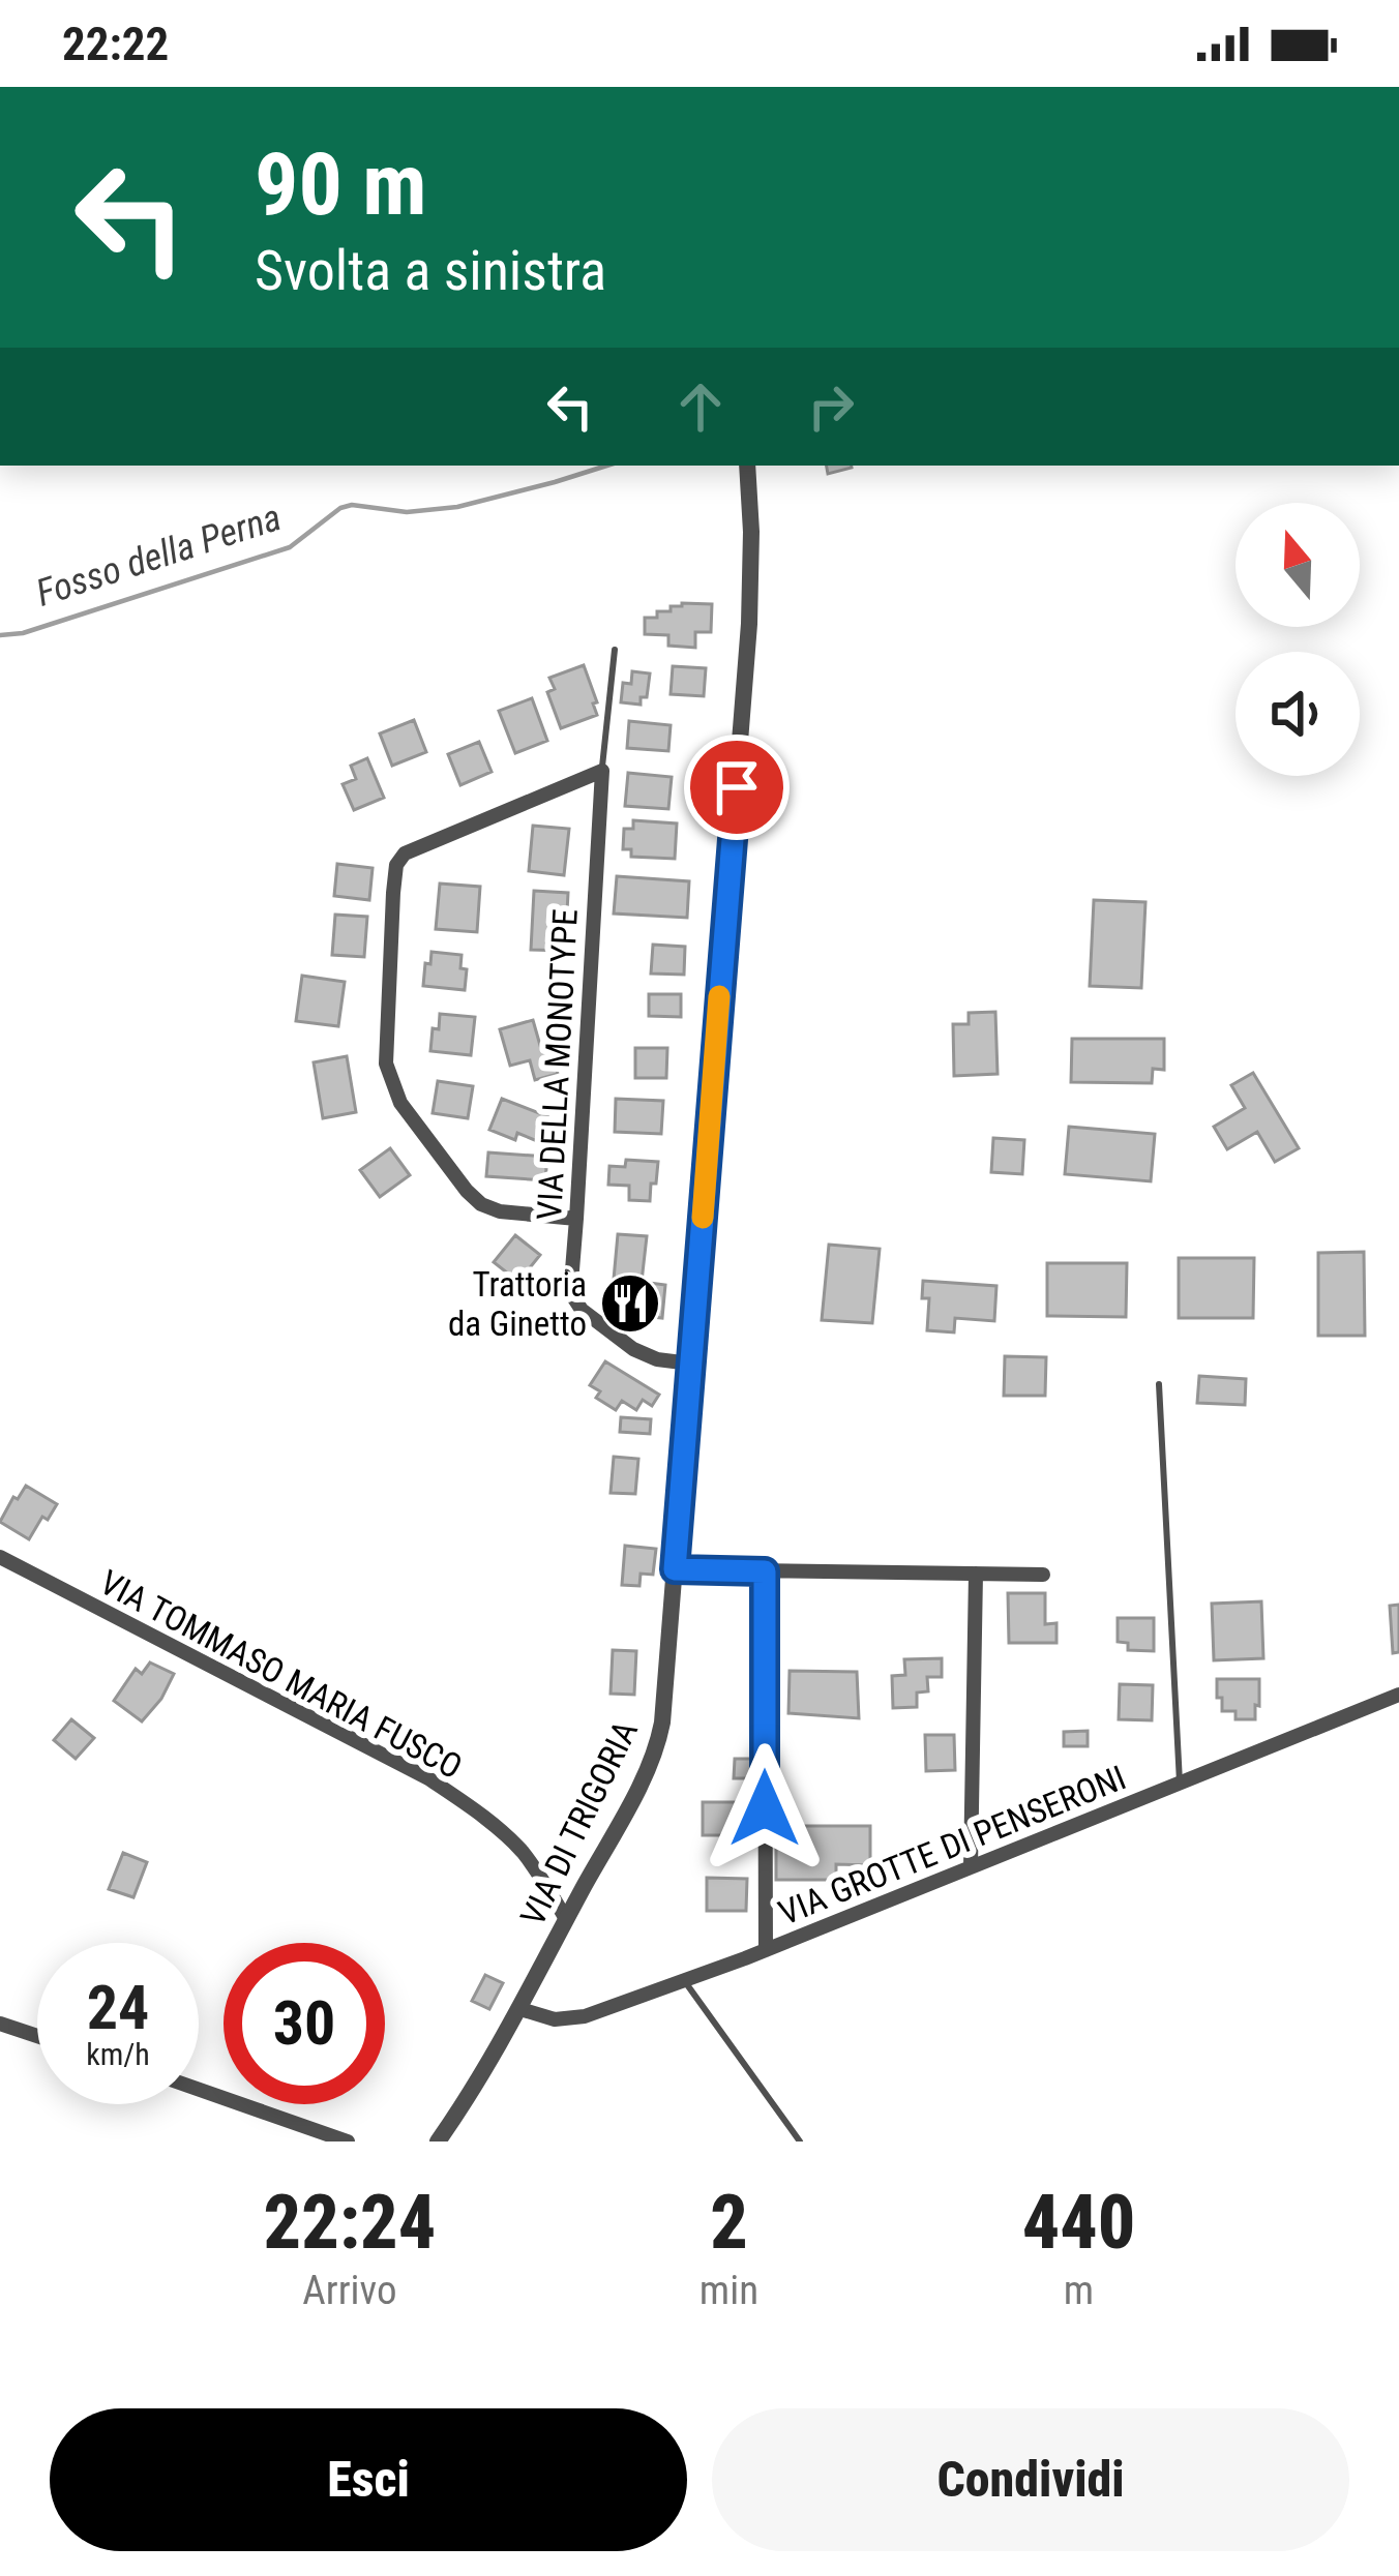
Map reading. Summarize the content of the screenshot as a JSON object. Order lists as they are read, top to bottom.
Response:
{
  "streets": {
    "street": [
      "VIA DELLA MONOTYPE",
      "VIA TOMMASO MARIA FUSCO",
      "VIA DI TRIGORIA",
      "VIA GROTTE DI PENSERONI"
    ]
  },
  "crossings": [
    ["VIA DELLA MONOTYPE", "VIA DI TRIGORIA"],
    ["VIA TOMMASO MARIA FUSCO", "VIA DI TRIGORIA"],
    ["VIA DI TRIGORIA", "VIA GROTTE DI PENSERONI"]
  ],
  "water": ["Fosso della Perna"],
  "places": {
    "restaurant": ["Trattoria da Ginetto"]
  },
  "north": "top",
  "page": {
    "status": "22:22",
    "turn": ["90 m", "Svolta a sinistra"],
    "speed": "24 km/h",
    "limit": "30",
    "eta": [
      "22:24",
      "Arrivo",
      "2",
      "min",
      "440",
      "m"
    ],
    "buttons": ["Esci", "Condividi"]
  }
}
